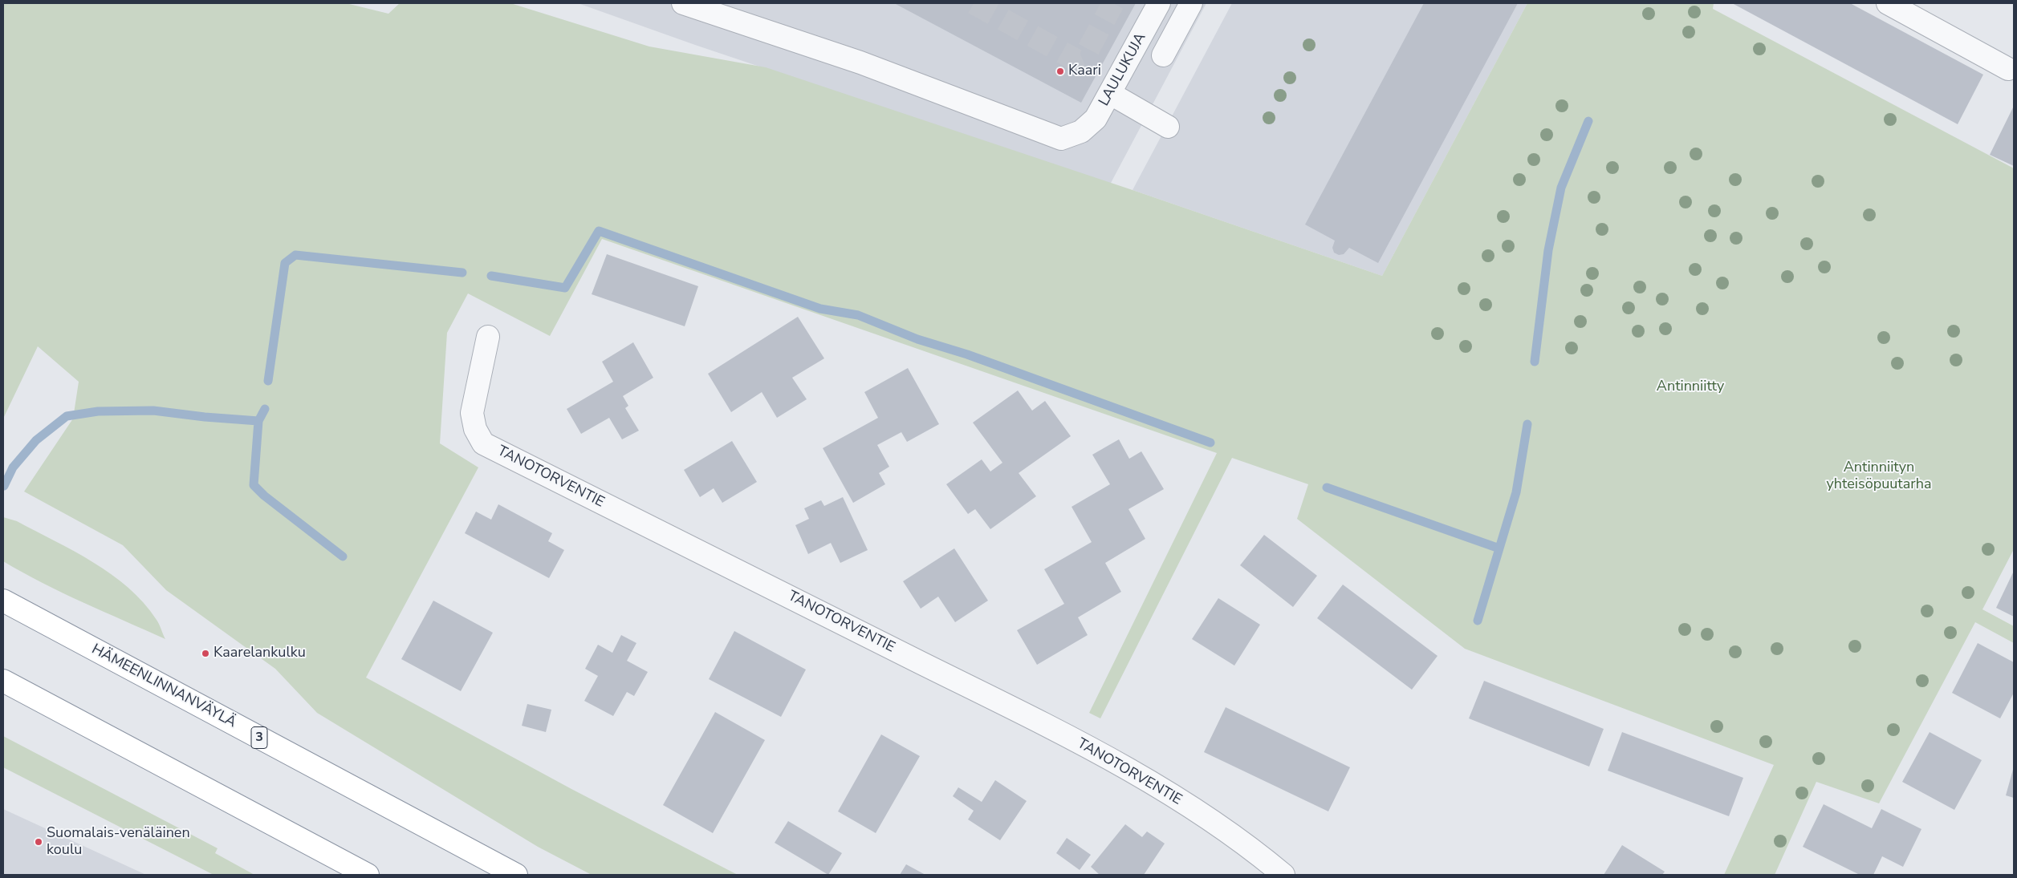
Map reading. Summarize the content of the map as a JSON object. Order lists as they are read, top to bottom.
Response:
{
  "streets": {
    "highway": ["HÄMEENLINNANVÄYLÄ", "3"],
    "street": ["LAULUKUJA", "TANOTORVENTIE"]
  },
  "parks": ["Antinniitty", "Antinniityn yhteisöpuutarha"],
  "places": ["Kaari", "Kaarelankulku", "Suomalais-venäläinen koulu"]
}
